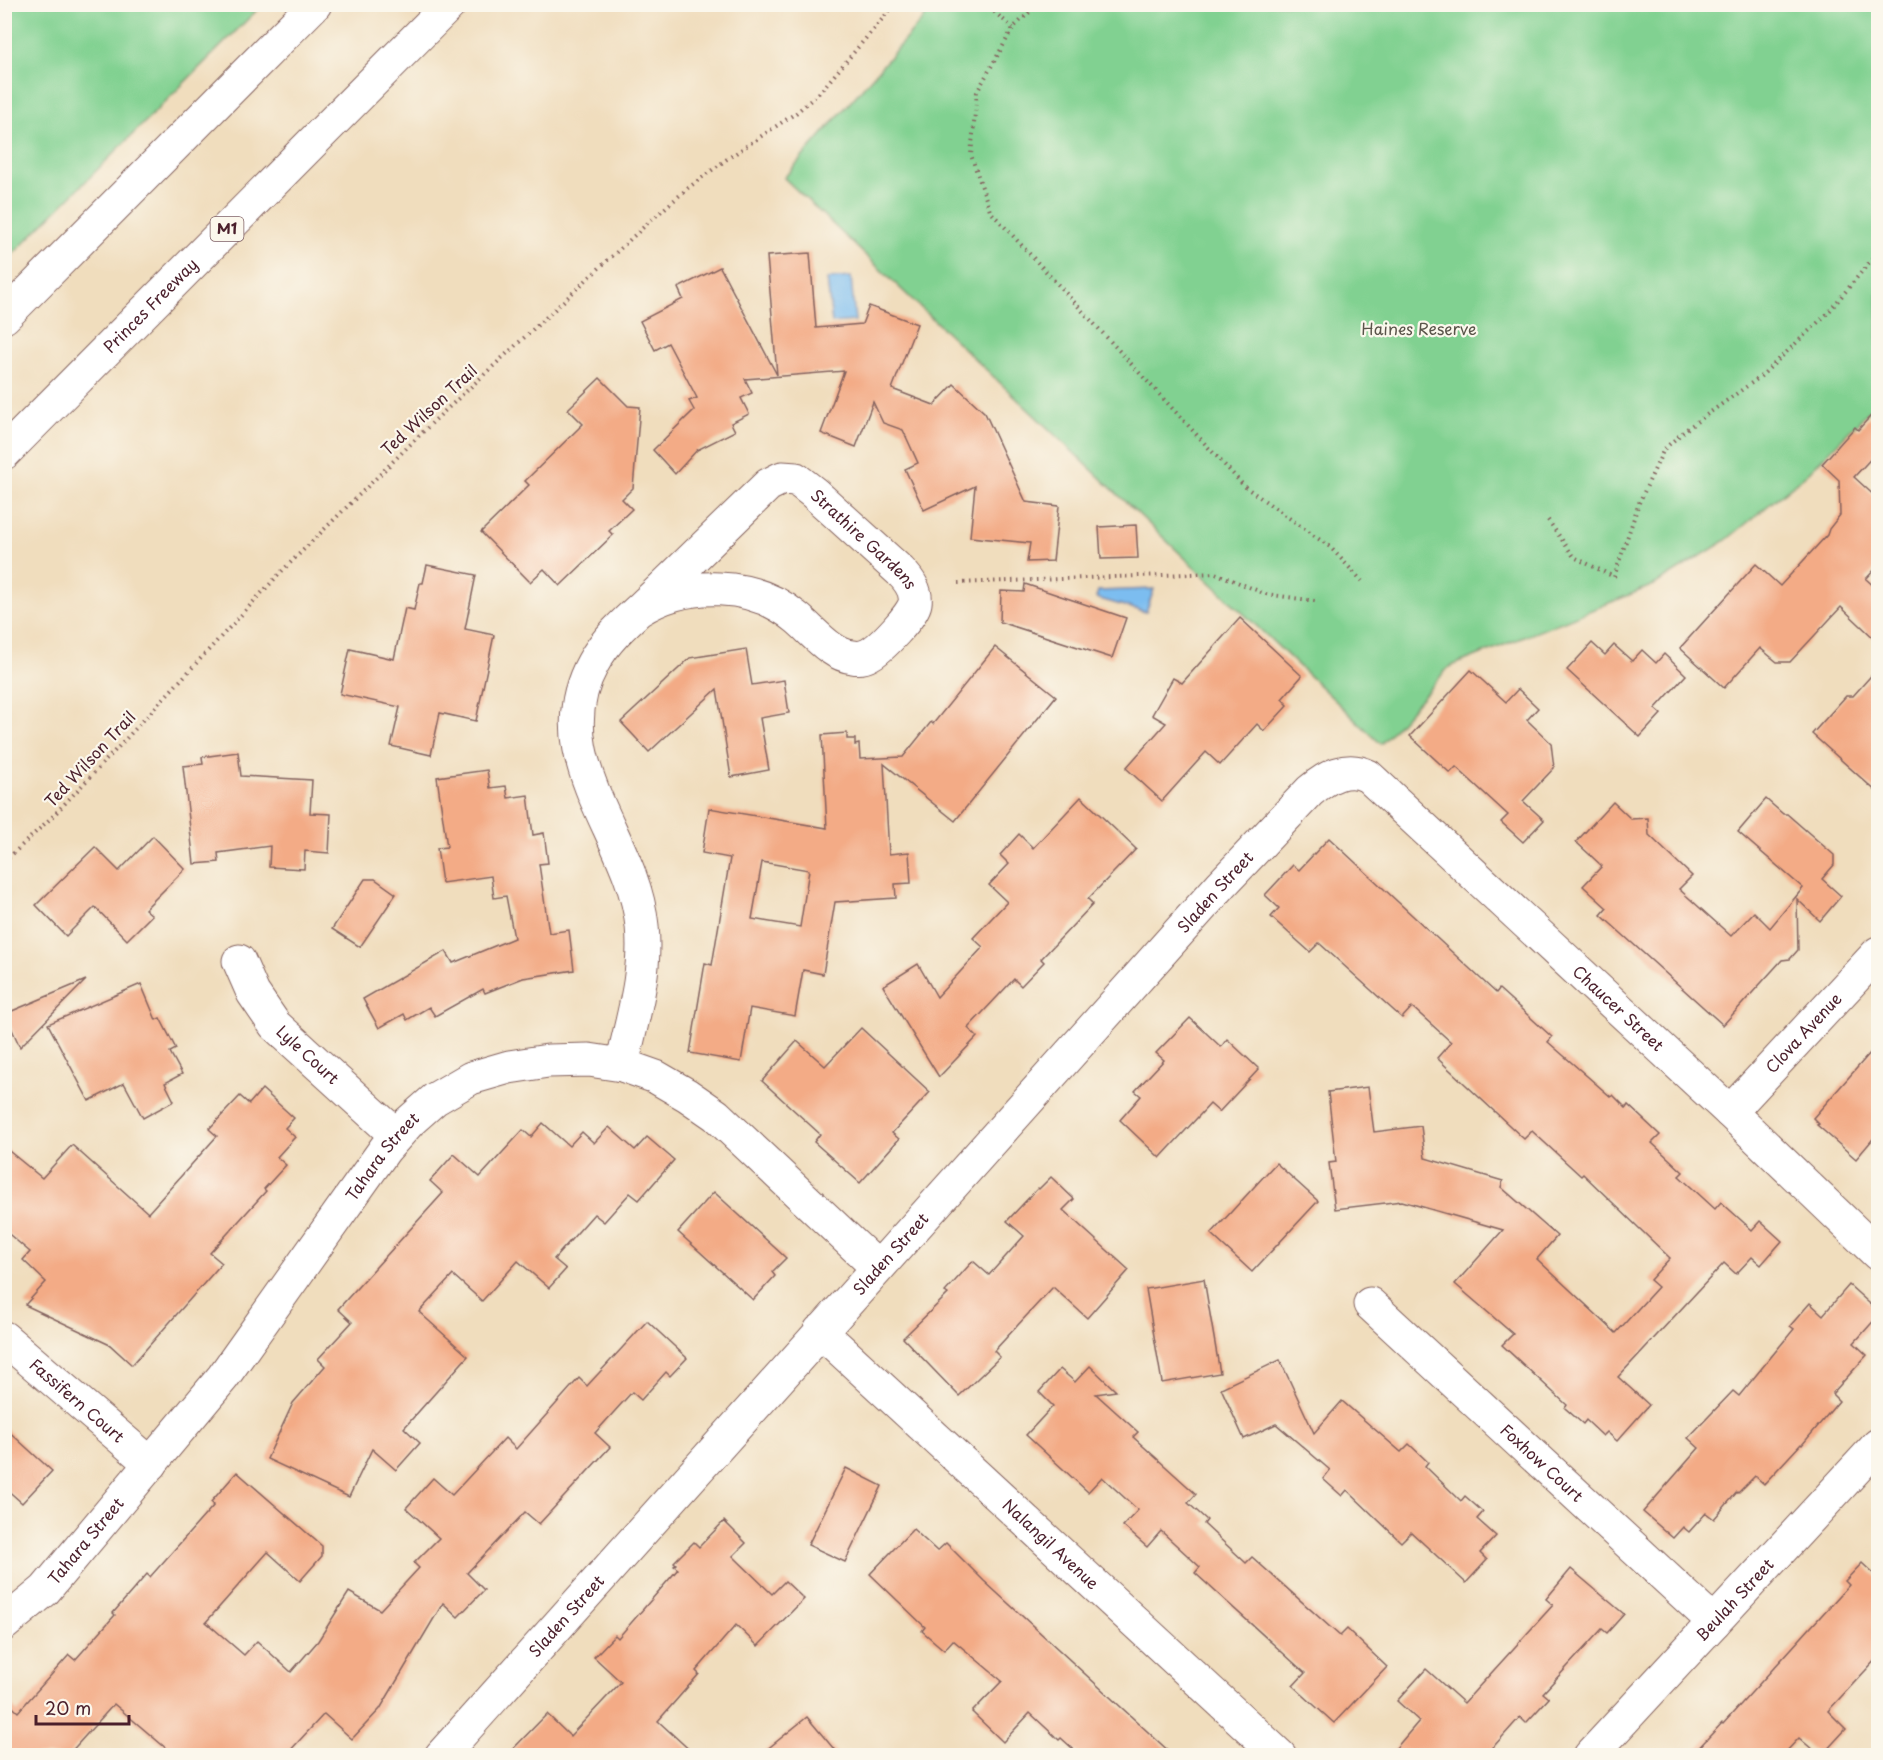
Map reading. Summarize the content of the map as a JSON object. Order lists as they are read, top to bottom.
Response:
{
  "streets": {
    "main road": [
      "M1",
      "Princes Freeway",
      "Strathire Gardens",
      "Sladen Street",
      "Chaucer Street",
      "Clova Avenue",
      "Lyle Court",
      "Tahara Street",
      "Fassifern Court",
      "Foxhow Court",
      "Nalangil Avenue",
      "Beulah Street"
    ],
    "path": ["Ted Wilson Trail"]
  },
  "crossings": [
    ["Strathire Gardens", "Tahara Street"],
    ["Sladen Street", "Chaucer Street"],
    ["Sladen Street", "Tahara Street"],
    ["Sladen Street", "Nalangil Avenue"],
    ["Chaucer Street", "Clova Avenue"],
    ["Lyle Court", "Tahara Street"],
    ["Tahara Street", "Fassifern Court"],
    ["Foxhow Court", "Beulah Street"]
  ],
  "parks": ["Haines Reserve"],
  "scale_bar": "20 m"
}
